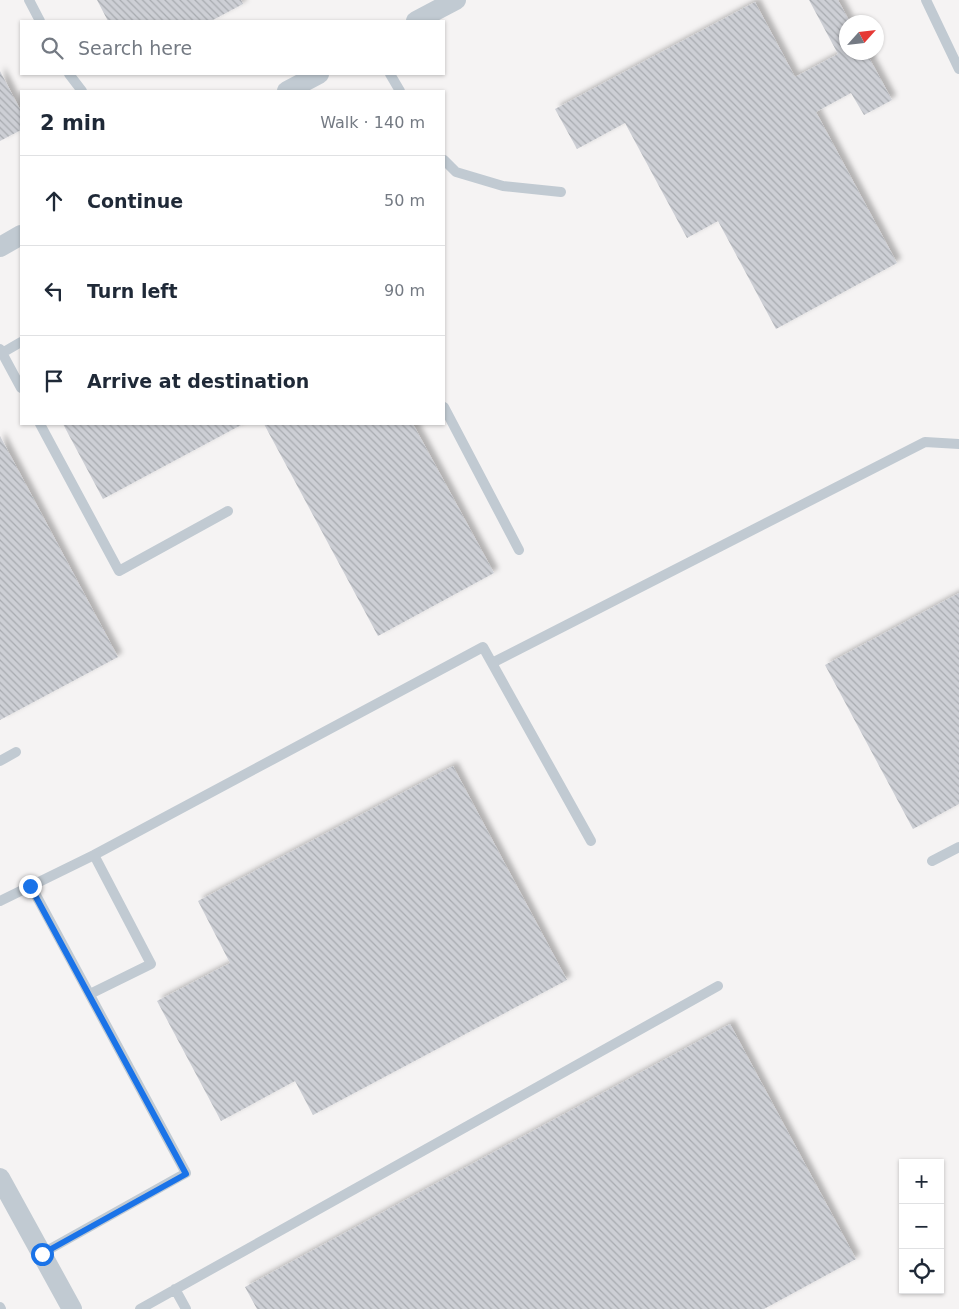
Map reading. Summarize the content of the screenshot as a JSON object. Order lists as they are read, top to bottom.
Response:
{
  "north": "top right",
  "page": {
    "search": "Search here",
    "heading": ["2 min", "Walk · 140 m"],
    "list": [
      ["Continue", "50 m"],
      ["Turn left", "90 m"],
      "Arrive at destination"
    ],
    "map_buttons": ["+", "−"]
  }
}
